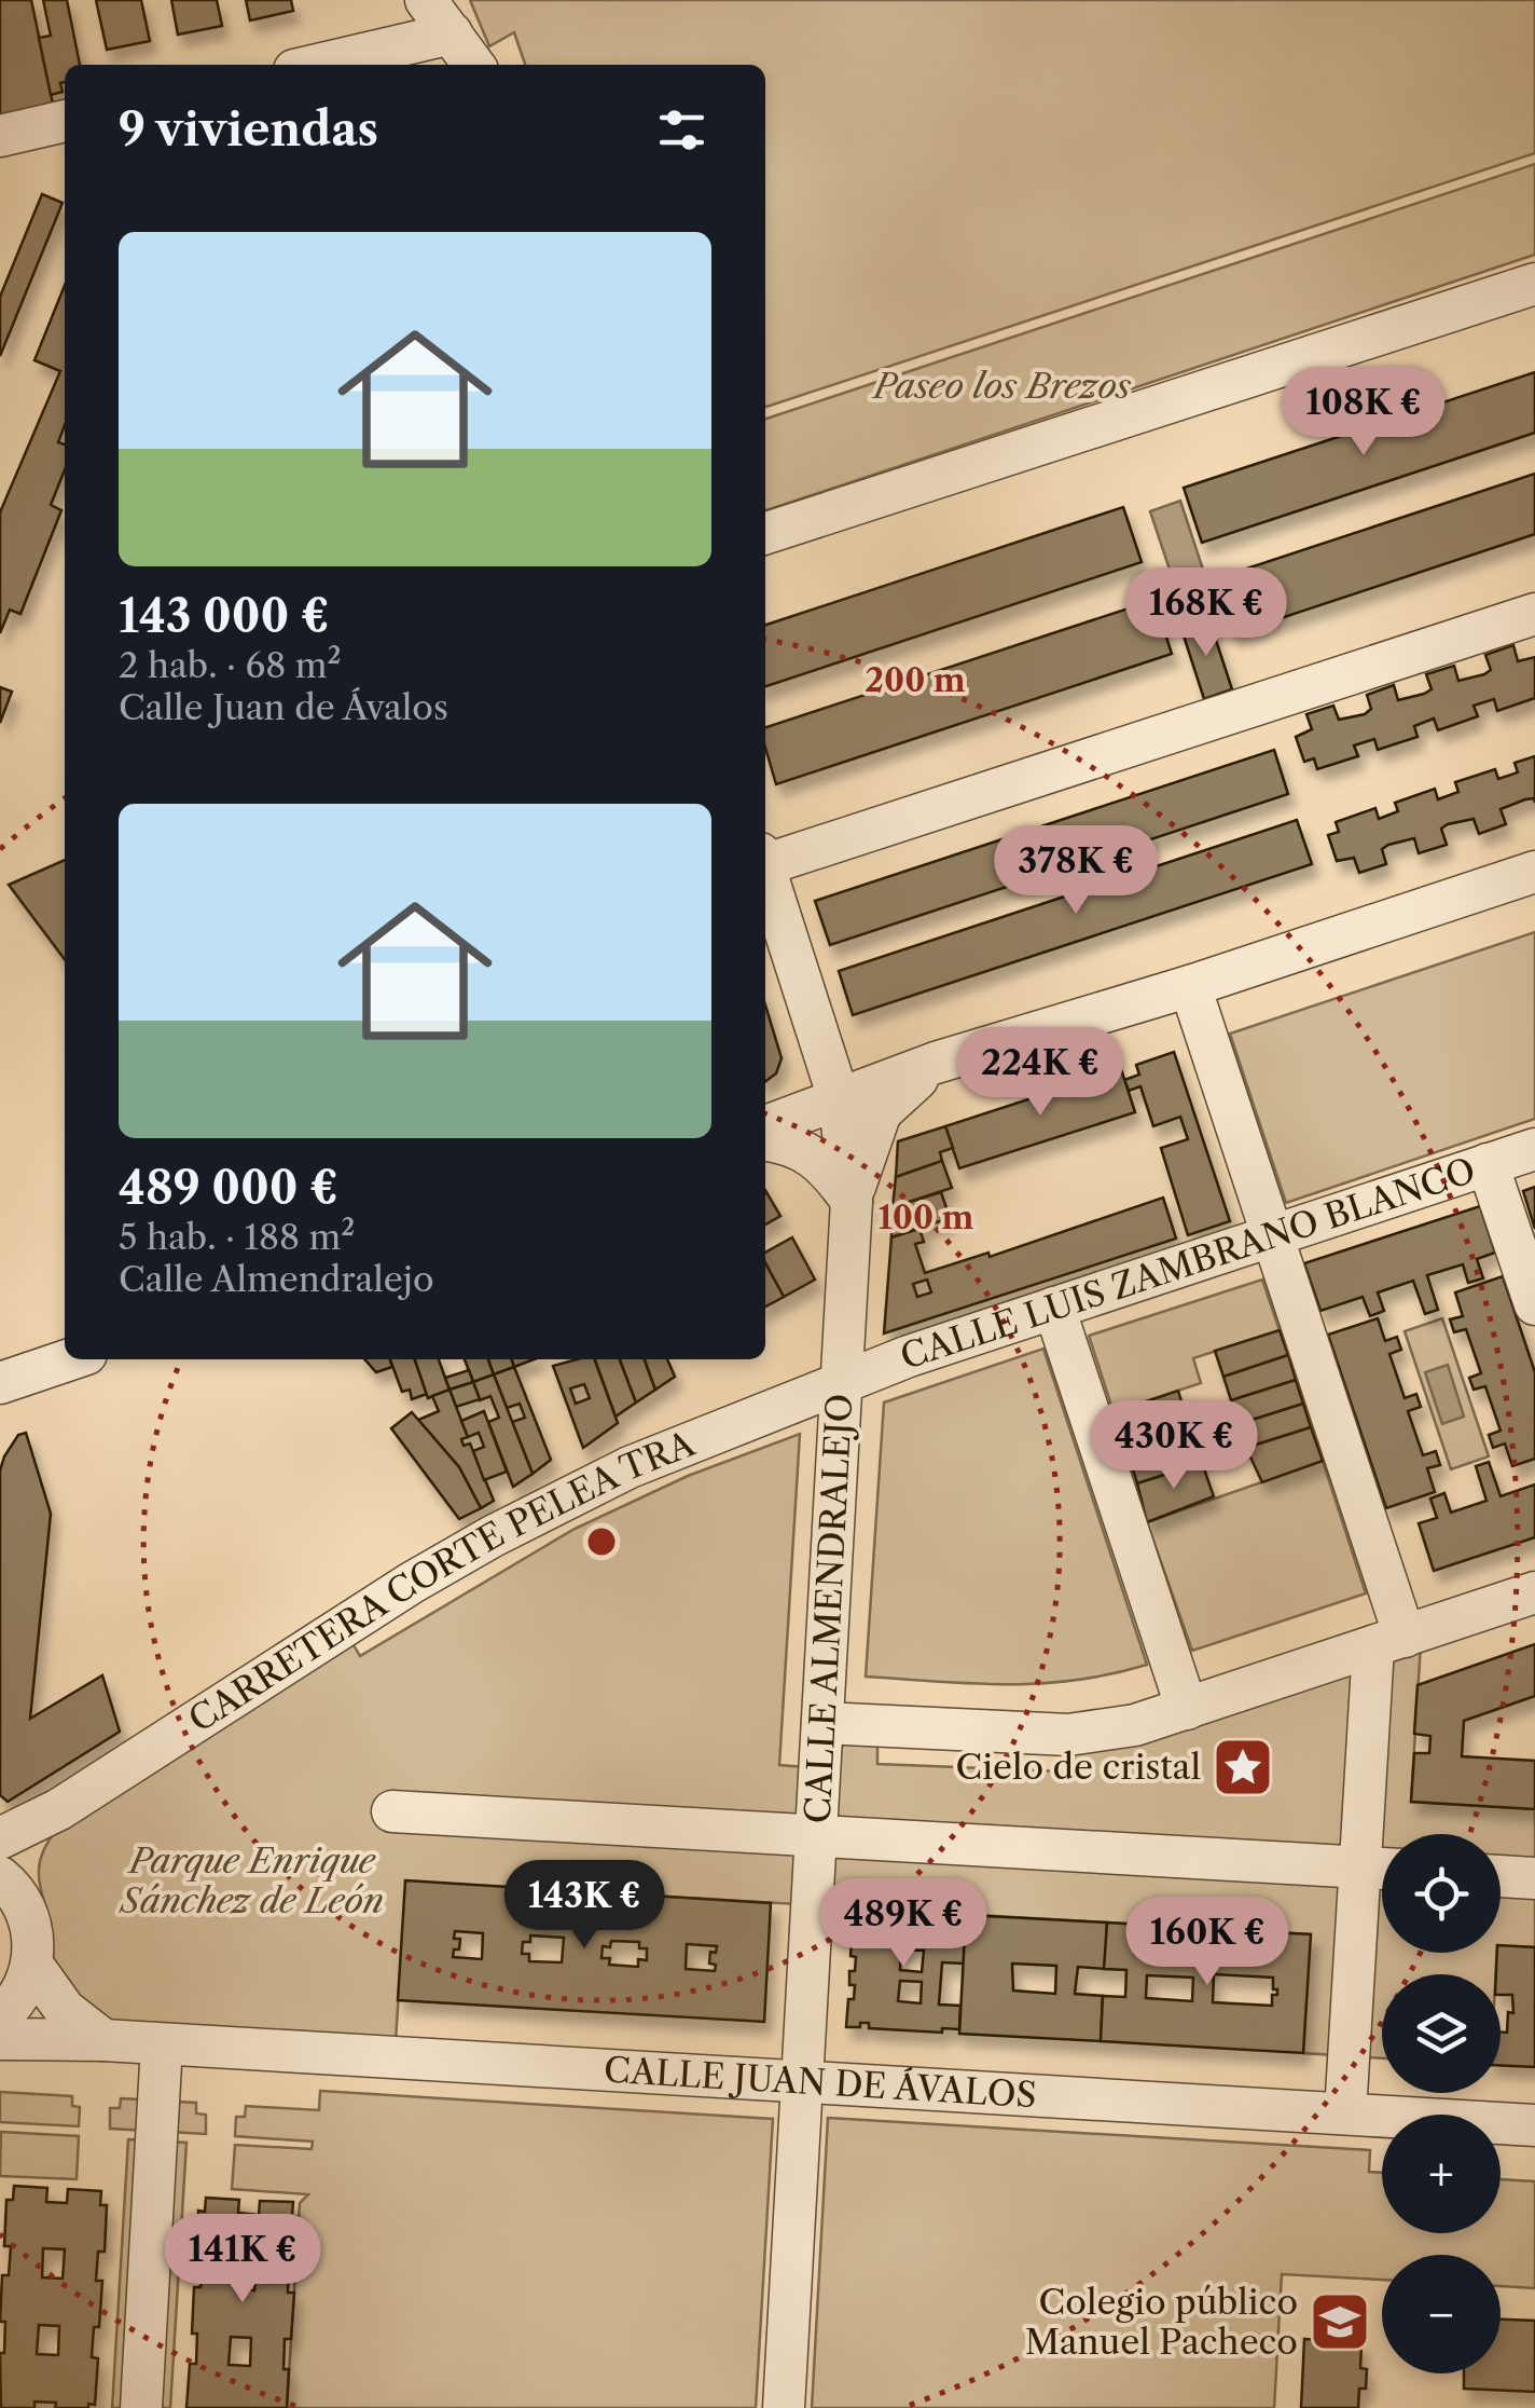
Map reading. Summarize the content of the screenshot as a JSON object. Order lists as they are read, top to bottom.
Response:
{
  "streets": {
    "street": [
      "CALLE LUIS ZAMBRANO BLANCO",
      "CARRETERA CORTE PELEA TRA",
      "CALLE ALMENDRALEJO",
      "CALLE JUAN DE ÁVALOS"
    ]
  },
  "crossings": [
    ["CALLE LUIS ZAMBRANO BLANCO", "CARRETERA CORTE PELEA TRA"],
    ["CALLE LUIS ZAMBRANO BLANCO", "CALLE ALMENDRALEJO"],
    ["CARRETERA CORTE PELEA TRA", "CALLE ALMENDRALEJO"],
    ["CALLE ALMENDRALEJO", "CALLE JUAN DE ÁVALOS"]
  ],
  "parks": ["Paseo los Brezos", "Parque Enrique Sánchez de León"],
  "places": {
    "place": ["Cielo de cristal"],
    "school or university": ["Colegio público Manuel Pacheco"]
  },
  "page": {
    "heading": "9 viviendas",
    "list": [
      {
        "name": "143 000 €",
        "note": "2 hab. · 68 m² · Calle Juan de Ávalos"
      },
      {
        "name": "489 000 €",
        "note": "5 hab. · 188 m² · Calle Almendralejo"
      }
    ],
    "price": [
      "108K €",
      "168K €",
      "378K €",
      "224K €",
      "430K €",
      "143K €",
      "489K €",
      "160K €",
      "141K €"
    ],
    "map_buttons": ["+", "−"]
  },
  "rings": ["200 m", "100 m"]
}
